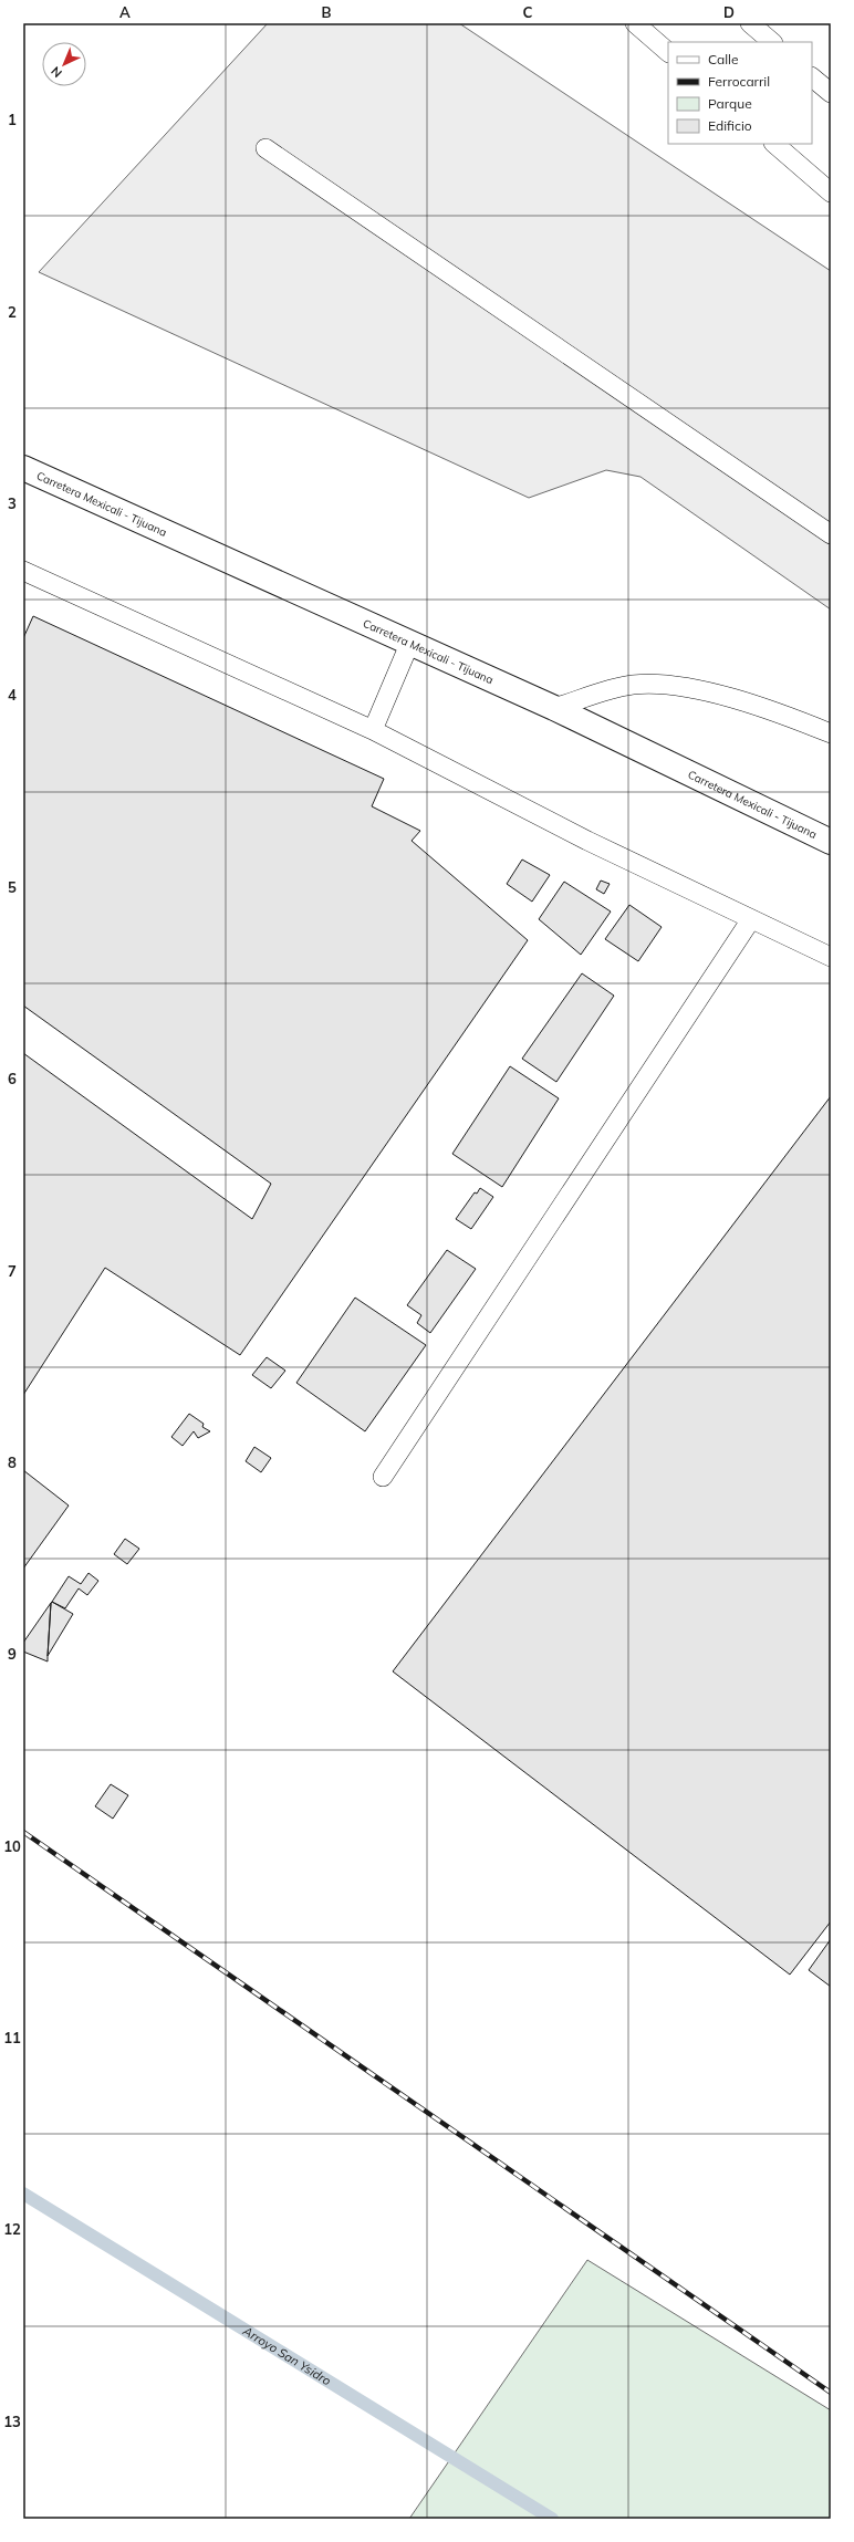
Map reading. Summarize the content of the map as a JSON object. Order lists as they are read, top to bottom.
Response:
{
  "streets": {
    "main road": ["Carretera Mexicali - Tijuana"]
  },
  "water": ["Arroyo San Ysidro"],
  "legend": [
    "Calle",
    "Ferrocarril",
    "Parque",
    "Edificio"
  ],
  "north": "bottom left",
  "grid": {
    "columns": [
      "A",
      "B",
      "C",
      "D"
    ],
    "rows": [
      "1",
      "2",
      "3",
      "4",
      "5",
      "6",
      "7",
      "8",
      "9",
      "10",
      "11",
      "12",
      "13"
    ]
  }
}
